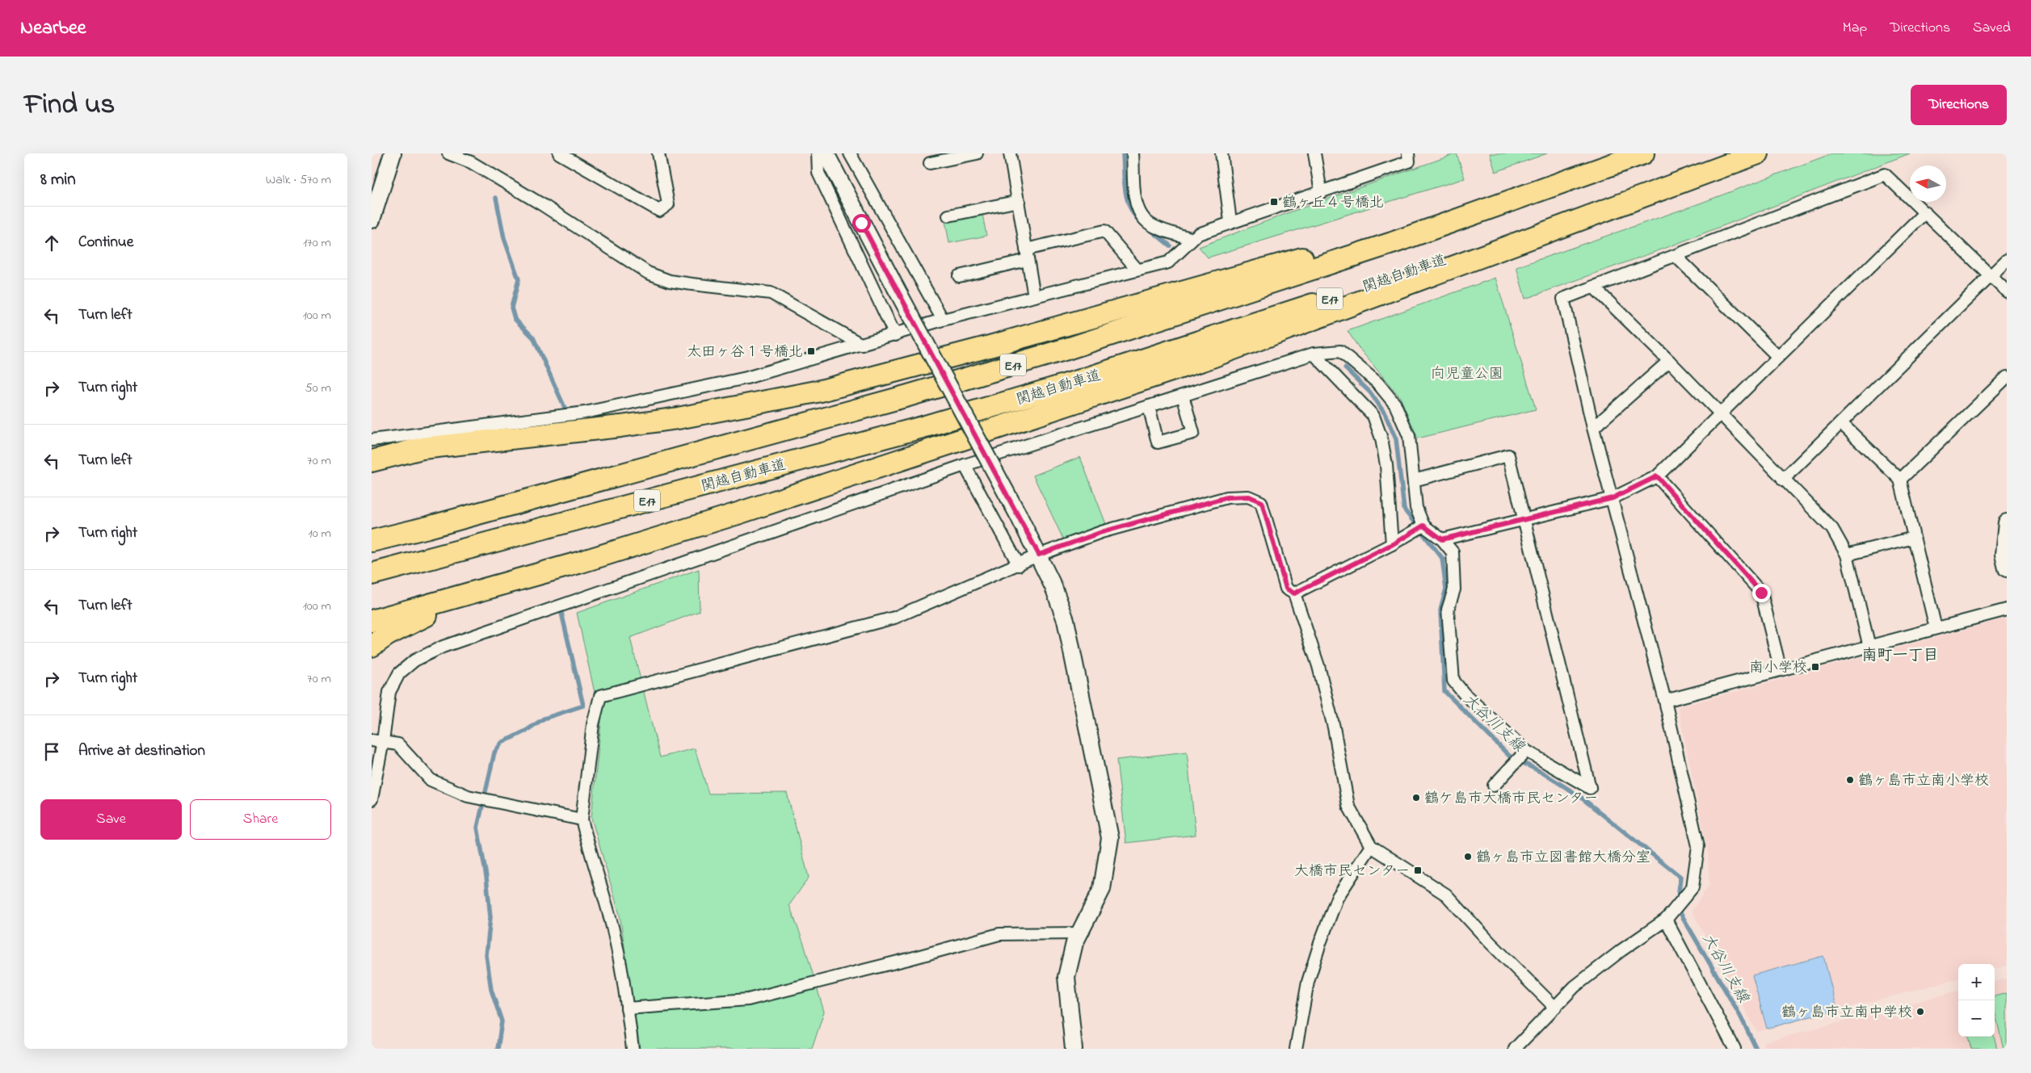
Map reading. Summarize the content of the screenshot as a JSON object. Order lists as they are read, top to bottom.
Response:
{
  "streets": {
    "highway": ["関越自動車道", "E17"]
  },
  "districts": ["南町一丁目"],
  "water": ["大谷川支線"],
  "parks": ["向児童公園"],
  "places": {
    "transit": [
      "鶴ヶ丘４号橋北",
      "太田ヶ谷１号橋北",
      "南小学校",
      "大橋市民センター"
    ],
    "other": [
      "鶴ヶ島市立南小学校",
      "鶴ケ島市大橋市民センター",
      "鶴ヶ島市立図書館大橋分室",
      "鶴ヶ島市立南中学校"
    ]
  },
  "north": "left",
  "page": {
    "header": "Nearbee",
    "nav": ["Map", "Directions", "Saved"],
    "title": "Find us",
    "buttons": [
      "Directions",
      ["Save", "Share"]
    ],
    "heading": ["8 min", "Walk · 570 m"],
    "list": [
      ["Continue", "170 m"],
      ["Turn left", "100 m"],
      ["Turn right", "50 m"],
      ["Turn left", "70 m"],
      ["Turn right", "10 m"],
      ["Turn left", "100 m"],
      ["Turn right", "70 m"],
      "Arrive at destination"
    ],
    "map_buttons": ["+", "−"]
  }
}
